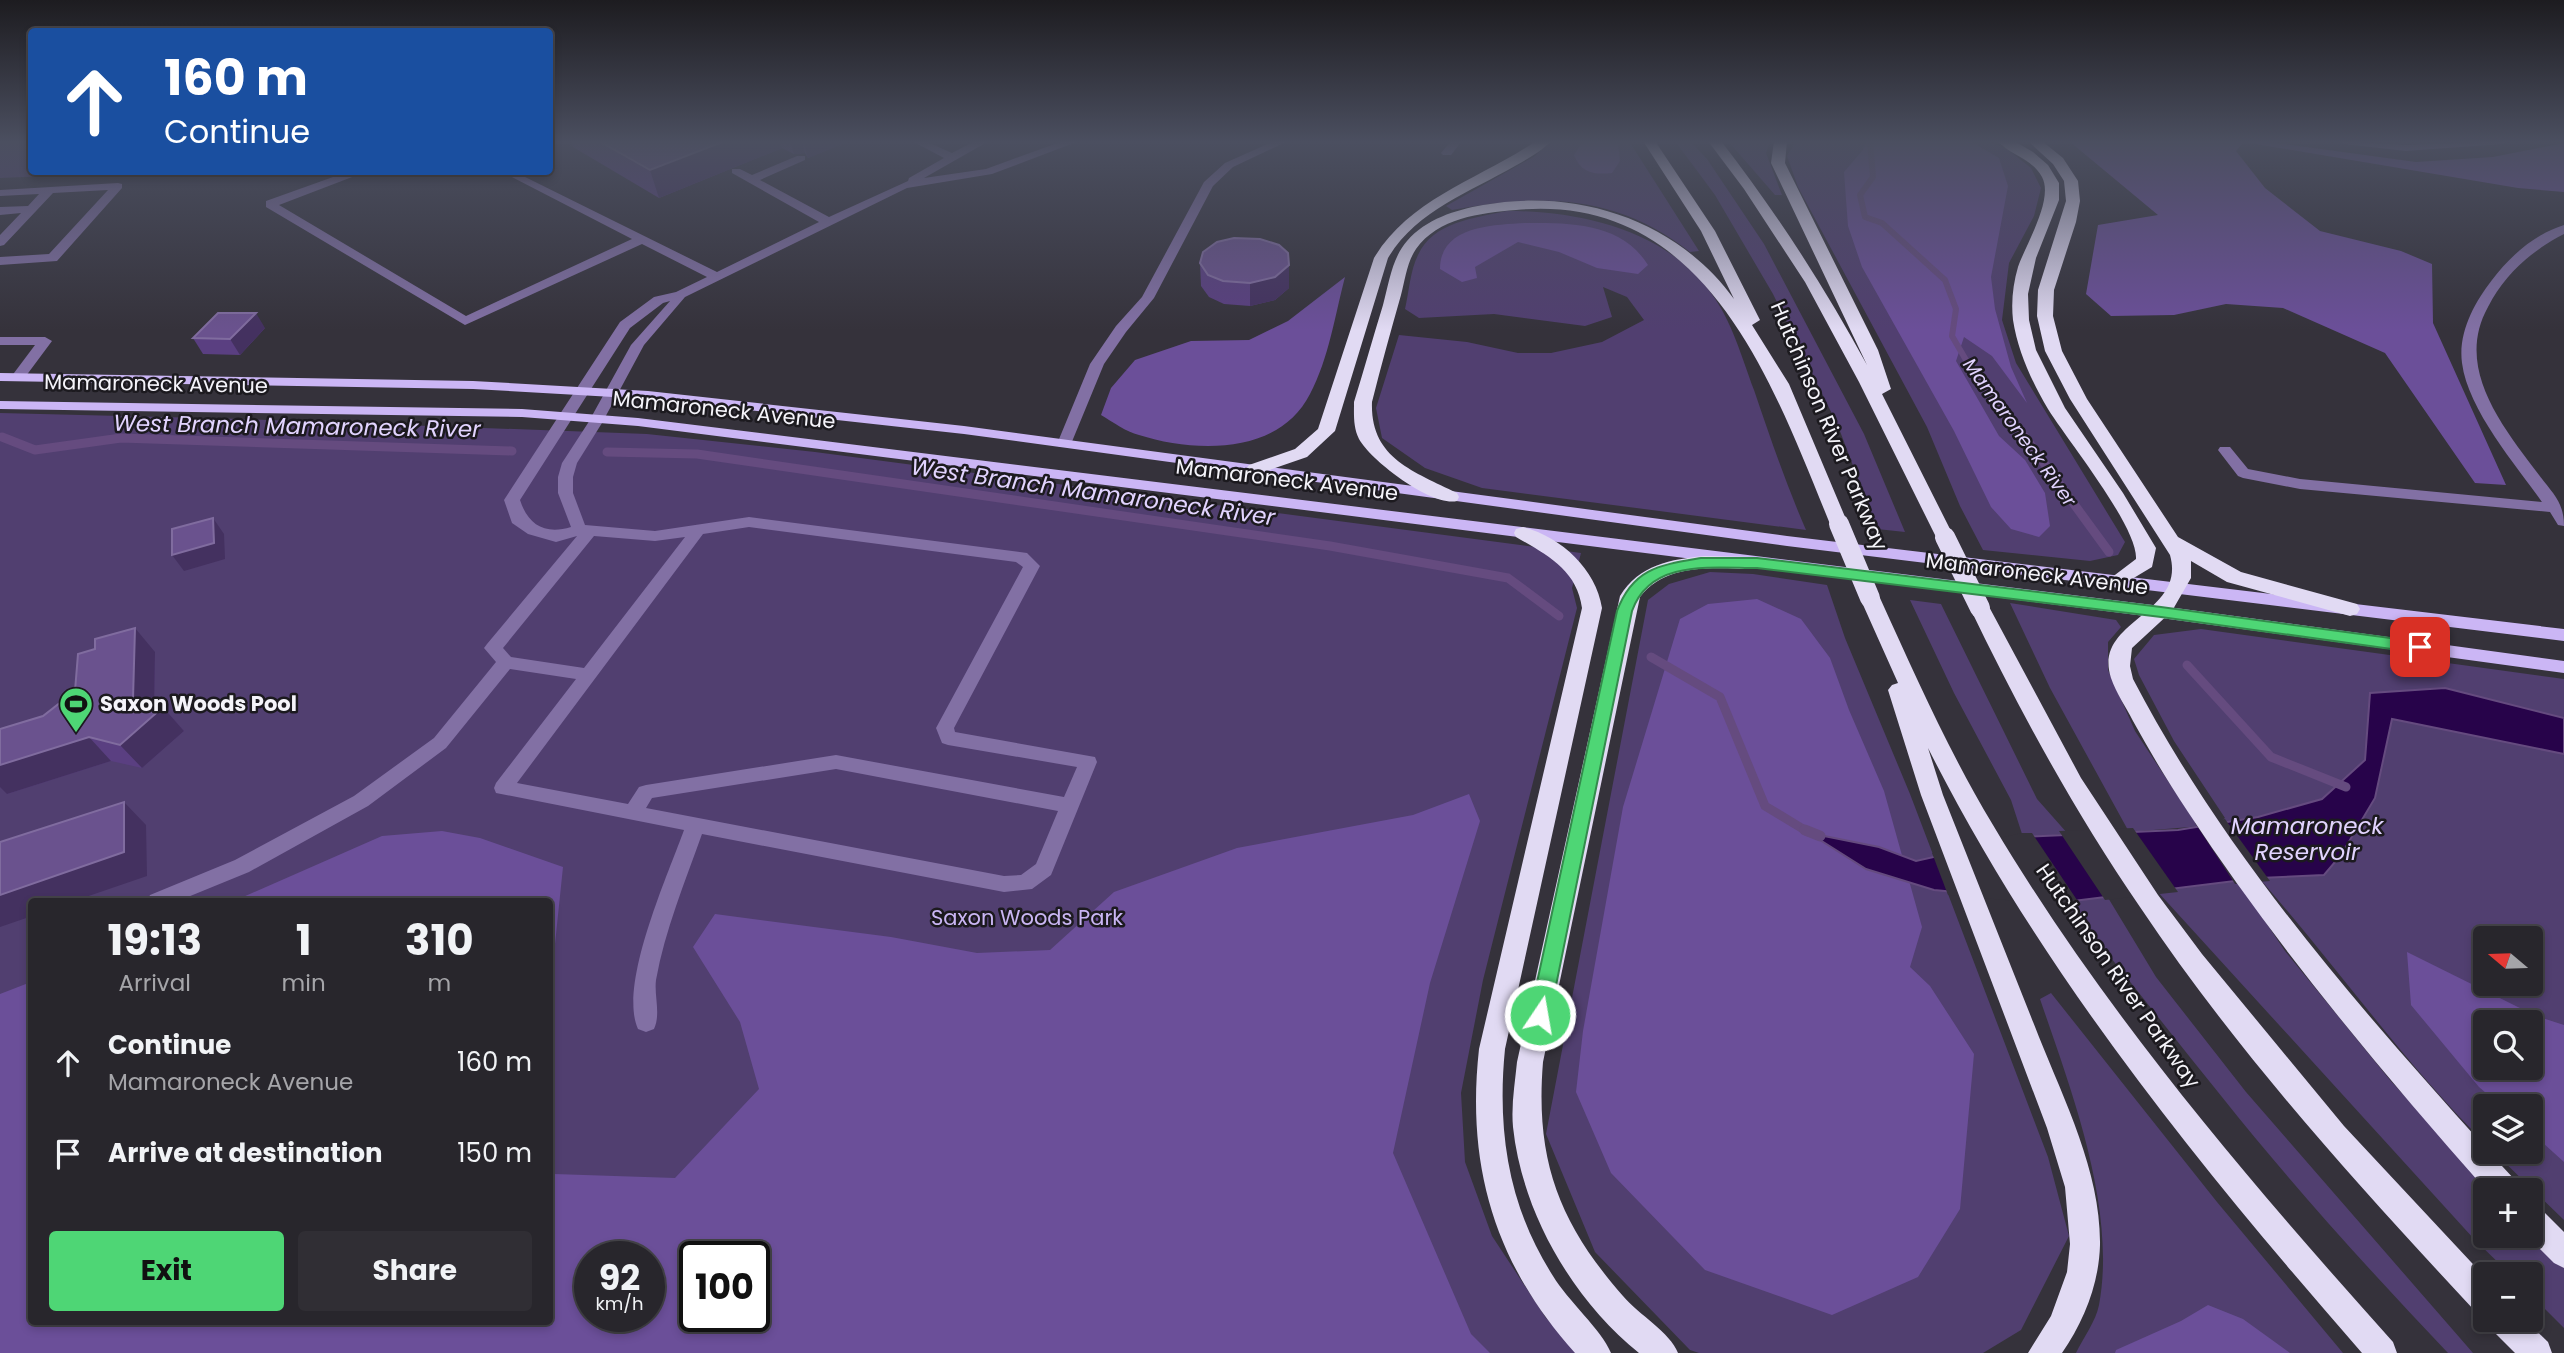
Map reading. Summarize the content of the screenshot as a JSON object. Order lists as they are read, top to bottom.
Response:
{
  "streets": {
    "highway": ["Hutchinson River Parkway"],
    "main road": ["Mamaroneck Avenue"]
  },
  "water": ["West Branch Mamaroneck River", "Mamaroneck River", "Mamaroneck Reservoir"],
  "parks": ["Saxon Woods Park"],
  "places": {
    "sports": ["Saxon Woods Pool"]
  },
  "north": "left",
  "page": {
    "turn": ["160 m", "Continue"],
    "eta": [
      "19:13",
      "Arrival",
      "1",
      "min",
      "310",
      "m"
    ],
    "map_buttons": ["+", "−"],
    "list": [
      {
        "name": "Continue",
        "note": "Mamaroneck Avenue",
        "value": "160 m"
      },
      {
        "name": "Arrive at destination",
        "value": "150 m"
      }
    ],
    "buttons": ["Exit", "Share"],
    "speed": "92 km/h",
    "limit": "100"
  }
}
